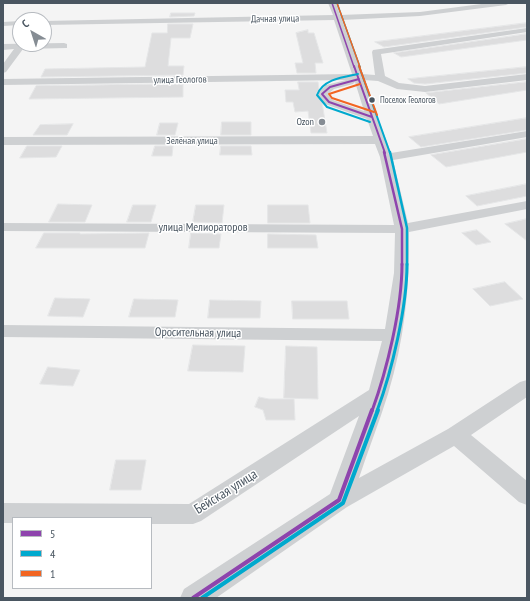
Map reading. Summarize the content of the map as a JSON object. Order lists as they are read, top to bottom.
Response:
{
  "streets": {
    "street": [
      "Дачная улица",
      "улица Геологов",
      "Зелёная улица",
      "улица Мелиораторов",
      "Оросительная улица",
      "Бейская улица"
    ]
  },
  "places": ["Поселок Геологов", "Ozon"],
  "lines": ["transit line 5", "transit line 4", "transit line 1"],
  "legend": ["5", "4", "1"],
  "north": "top left"
}
